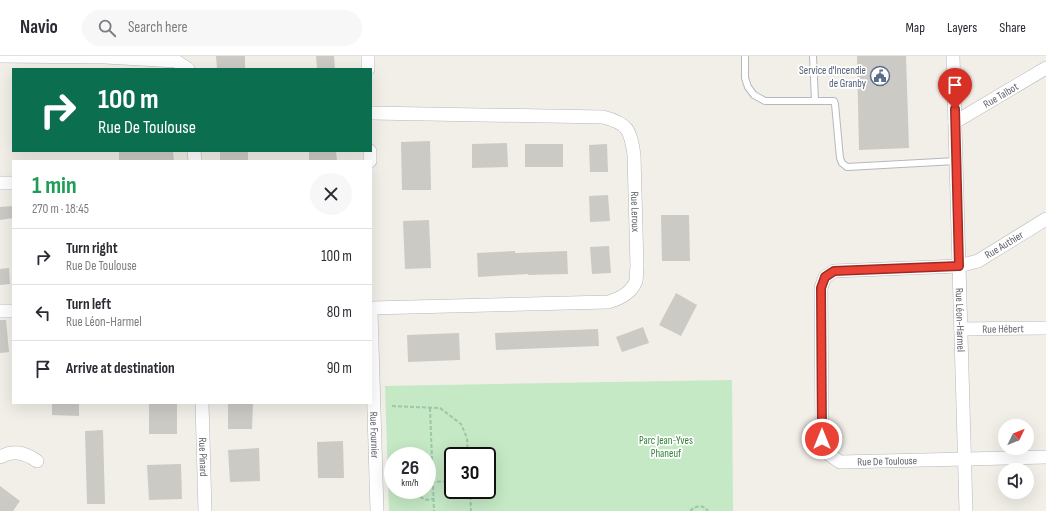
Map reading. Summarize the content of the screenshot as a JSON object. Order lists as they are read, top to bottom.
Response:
{
  "streets": {
    "street": [
      "Rue Talbot",
      "Rue Leroux",
      "Rue Authier",
      "Rue Léon-Harmel",
      "Rue Hébert",
      "Rue Fournier",
      "Rue Pinard",
      "Rue De Toulouse"
    ]
  },
  "crossings": [
    ["Rue Talbot", "Rue Léon-Harmel"],
    ["Rue Authier", "Rue Léon-Harmel"],
    ["Rue Authier", "Rue De Toulouse"],
    ["Rue Léon-Harmel", "Rue Hébert"],
    ["Rue Léon-Harmel", "Rue De Toulouse"]
  ],
  "parks": ["Parc Jean-Yves Phaneuf"],
  "places": {
    "public building": ["Service d'Incendie de Granby"]
  },
  "north": "top right",
  "page": {
    "header": "Navio",
    "search": "Search here",
    "nav": ["Map", "Layers", "Share"],
    "turn": ["100 m", "Rue De Toulouse"],
    "heading": ["1 min", "270 m · 18:45"],
    "list": [
      {
        "name": "Turn right",
        "note": "Rue De Toulouse",
        "value": "100 m"
      },
      {
        "name": "Turn left",
        "note": "Rue Léon-Harmel",
        "value": "80 m"
      },
      {
        "name": "Arrive at destination",
        "value": "90 m"
      }
    ],
    "speed": "26 km/h",
    "limit": "30"
  }
}
